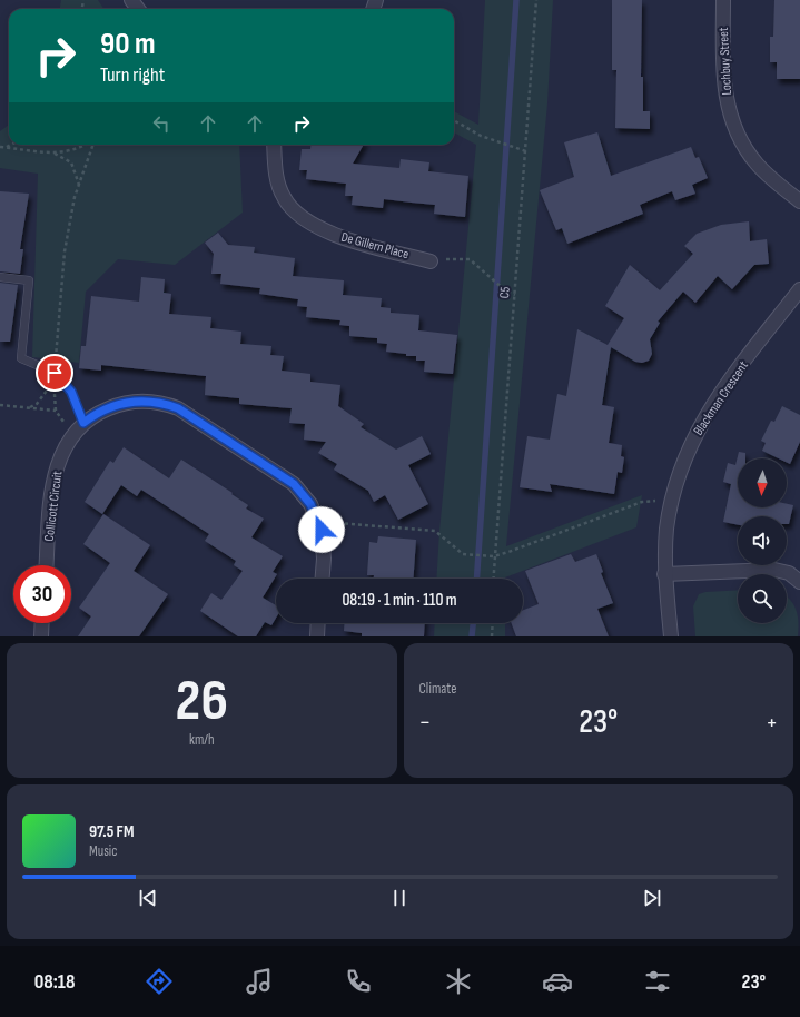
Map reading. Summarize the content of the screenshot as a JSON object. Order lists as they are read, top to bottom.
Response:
{
  "streets": {
    "street": [
      "Lochbuy Street",
      "De Gillern Place",
      "Blackman Crescent",
      "Collicott Circuit"
    ],
    "path": ["C5"]
  },
  "north": "bottom",
  "page": {
    "turn": ["90 m", "Turn right"],
    "limit": "30",
    "trip": "08:19 · 1 min · 110 m",
    "tile": [
      ["26", "km/h"],
      "Climate"
    ],
    "heat": ["−", "23°", "+"],
    "song": ["97.5 FM", "Music"],
    "tabs": ["08:18", "23°"]
  }
}
